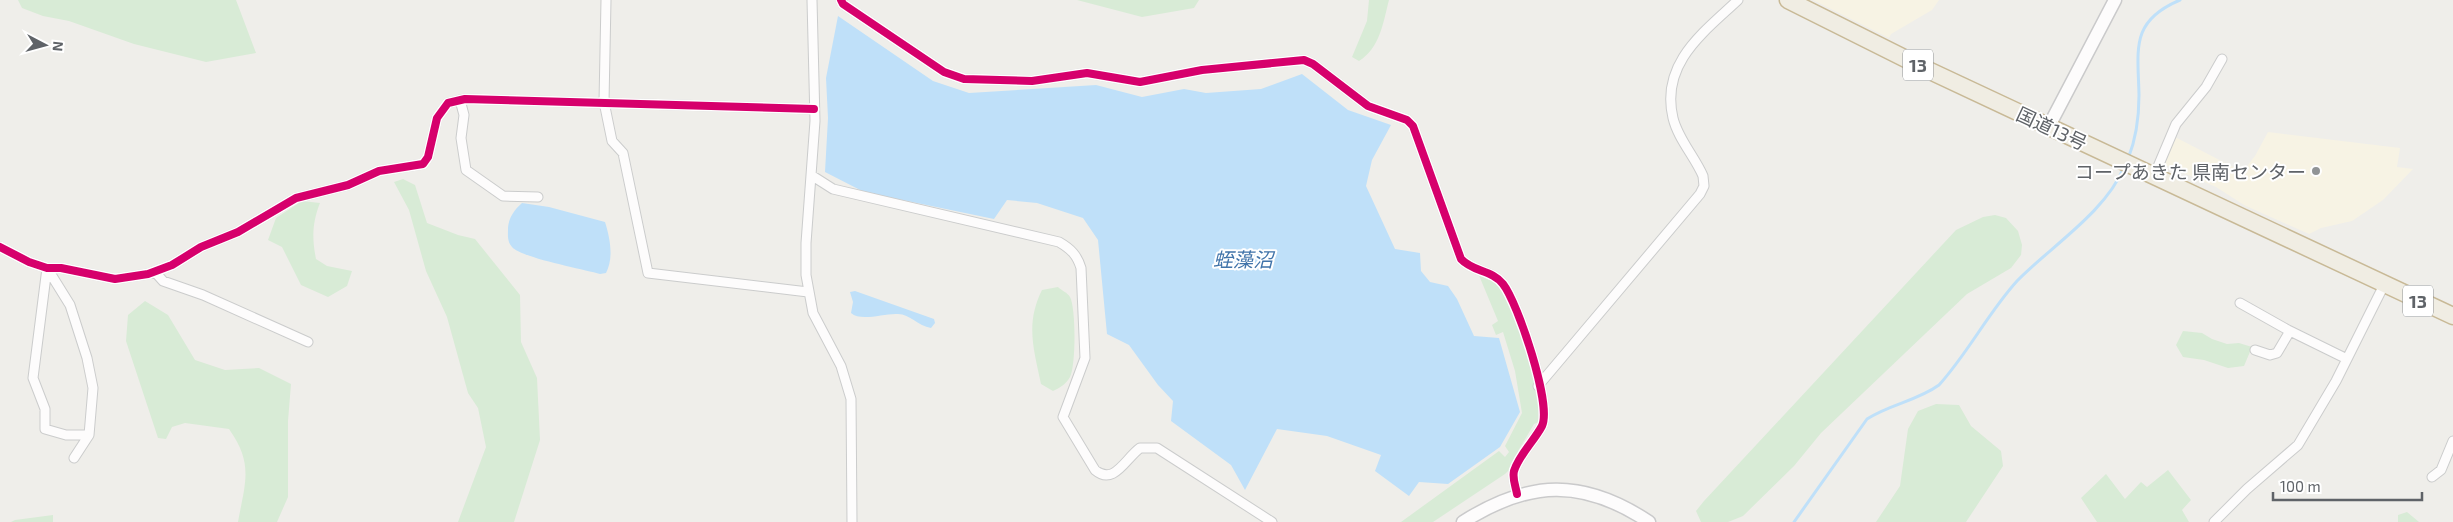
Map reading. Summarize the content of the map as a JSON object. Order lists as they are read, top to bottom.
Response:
{
  "streets": {
    "highway": ["13", "国道13号"]
  },
  "water": ["蛭藻沼"],
  "places": ["コープあきた 県南センター"],
  "scale_bar": "100 m",
  "north": "right"
}
